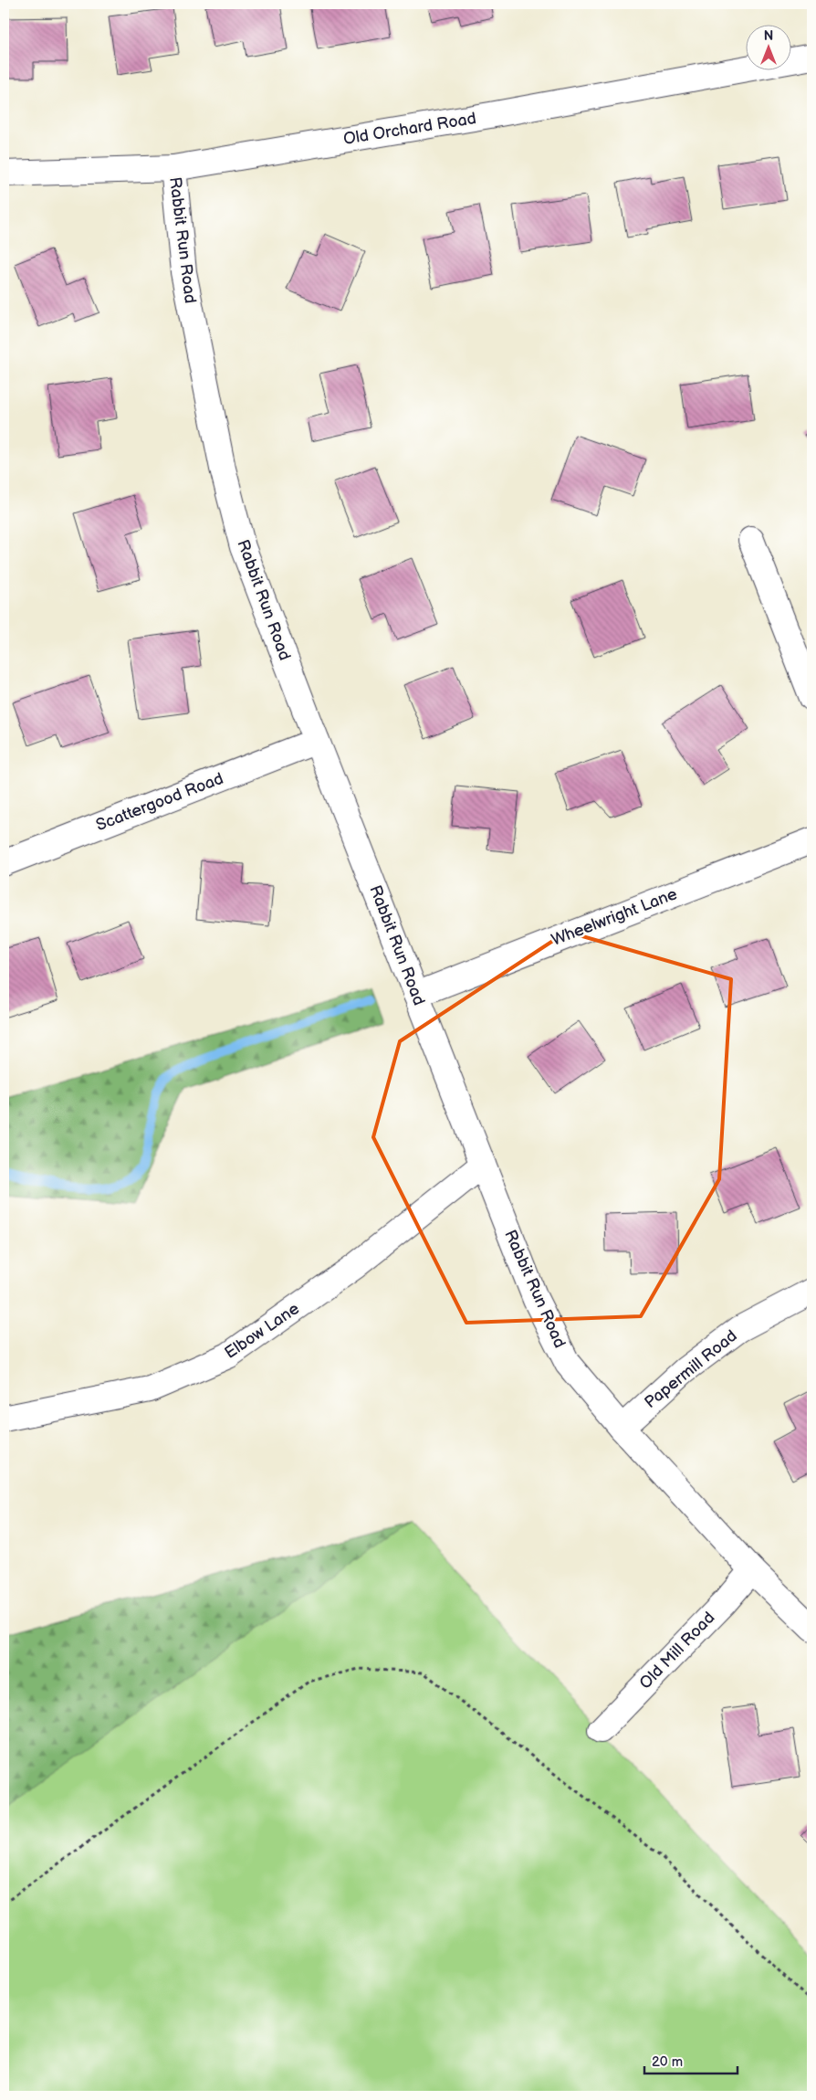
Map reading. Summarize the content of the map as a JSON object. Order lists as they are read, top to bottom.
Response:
{
  "streets": {
    "street": [
      "Old Orchard Road",
      "Rabbit Run Road",
      "Scattergood Road",
      "Wheelwright Lane",
      "Elbow Lane",
      "Papermill Road",
      "Old Mill Road"
    ]
  },
  "crossings": [
    ["Old Orchard Road", "Rabbit Run Road"],
    ["Rabbit Run Road", "Scattergood Road"],
    ["Rabbit Run Road", "Wheelwright Lane"],
    ["Rabbit Run Road", "Elbow Lane"],
    ["Rabbit Run Road", "Papermill Road"],
    ["Rabbit Run Road", "Old Mill Road"]
  ],
  "scale_bar": "20 m",
  "north": "top"
}
